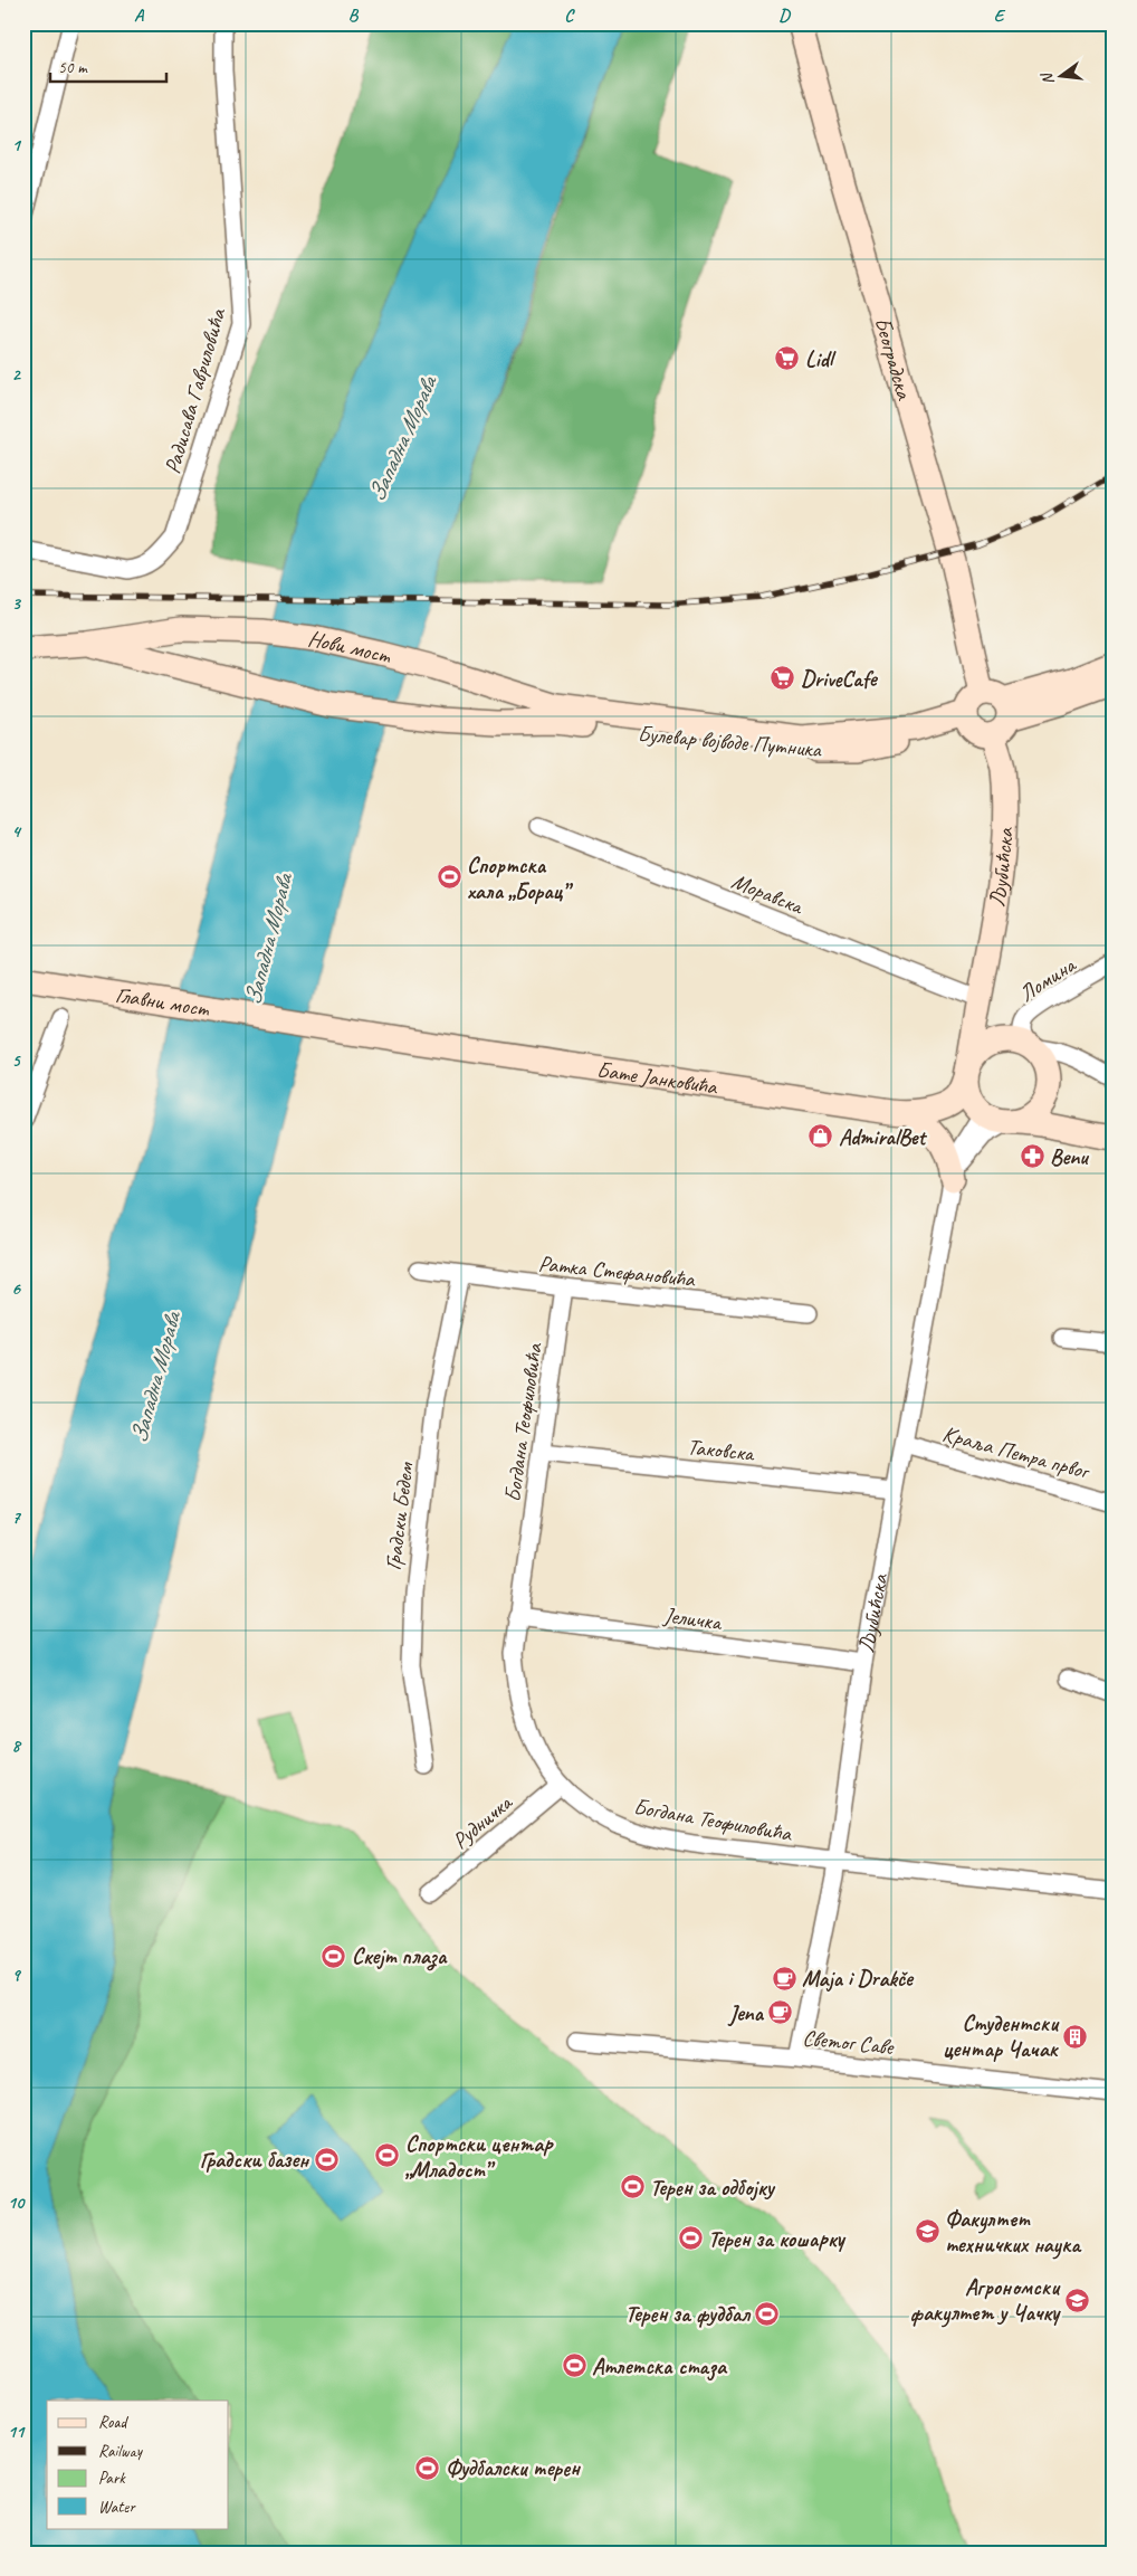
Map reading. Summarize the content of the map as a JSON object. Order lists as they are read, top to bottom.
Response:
{
  "streets": {
    "main road": [
      "Београдска",
      "Нови мост",
      "Булевар војводе Путника",
      "Љубићска",
      "Главни мост",
      "Бате Јанковића"
    ],
    "street": [
      "Радисава Гавриловића",
      "Моравска",
      "Ломина",
      "Ратка Стефановића",
      "Богдана Теофиловића",
      "Таковска",
      "Краља Петра првог",
      "Градски Бедем",
      "Јеличка",
      "Рудничка",
      "Светог Саве"
    ]
  },
  "crossings": [
    ["Београдска", "Љубићска"],
    ["Нови мост", "Булевар војводе Путника"],
    ["Љубићска", "Моравска"],
    ["Љубићска", "Ломина"],
    ["Љубићска", "Бате Јанковића"],
    ["Љубићска", "Богдана Теофиловића"],
    ["Љубићска", "Таковска"],
    ["Љубићска", "Краља Петра првог"],
    ["Љубићска", "Јеличка"],
    ["Љубићска", "Светог Саве"],
    ["Ломина", "Бате Јанковића"],
    ["Главни мост", "Бате Јанковића"],
    ["Ратка Стефановића", "Богдана Теофиловића"],
    ["Ратка Стефановића", "Градски Бедем"],
    ["Богдана Теофиловића", "Таковска"],
    ["Богдана Теофиловића", "Јеличка"],
    ["Богдана Теофиловића", "Рудничка"]
  ],
  "water": ["Западна Морава"],
  "places": {
    "supermarket": ["Lidl", "DriveCafe"],
    "sports": [
      "Спортска хала „Борац”",
      "Скејт плаза",
      "Спортски центар „Младост”",
      "Градски базен",
      "Терен за одбојку",
      "Терен за кошарку",
      "Терен за фудбал",
      "Атлетска стаза",
      "Фудбалски терен"
    ],
    "shop": ["AdmiralBet"],
    "pharmacy": ["Benu"],
    "cafe": ["Maja i Drakče", "Jena"],
    "building": ["Студентски центар Чачак"],
    "school or university": ["Факултет техничких наука", "Агрономски факултет у Чачку"]
  },
  "legend": [
    "Road",
    "Railway",
    "Park",
    "Water"
  ],
  "scale_bar": "50 m",
  "north": "left",
  "grid": {
    "columns": [
      "A",
      "B",
      "C",
      "D",
      "E"
    ],
    "rows": [
      "1",
      "2",
      "3",
      "4",
      "5",
      "6",
      "7",
      "8",
      "9",
      "10",
      "11"
    ]
  }
}
